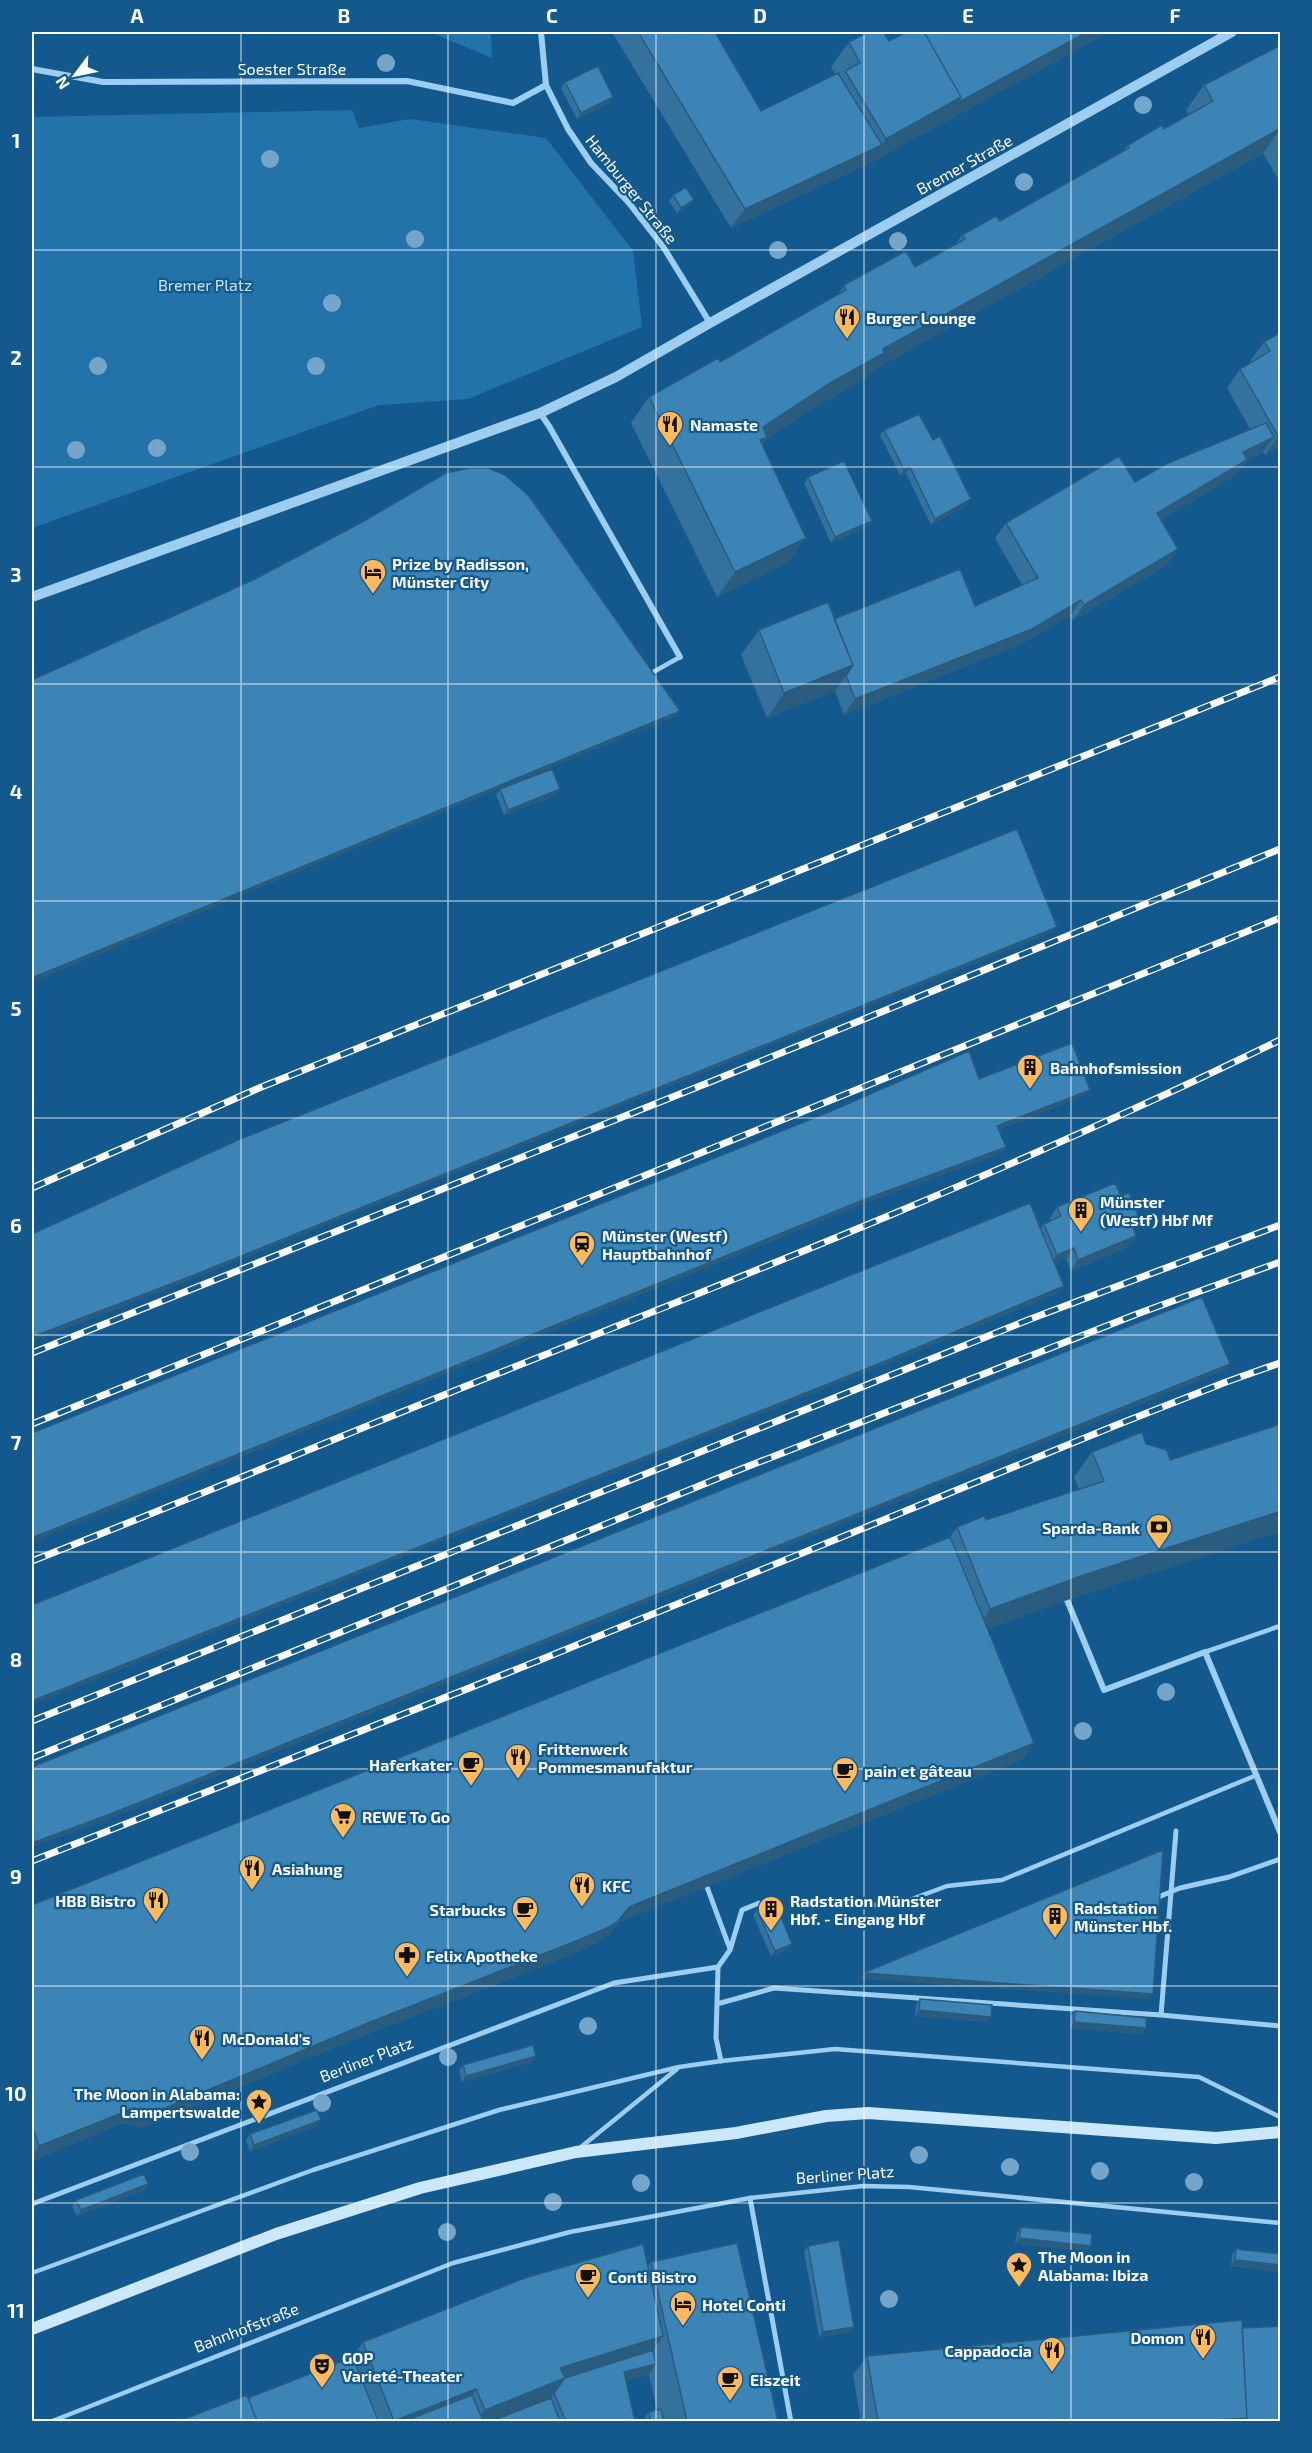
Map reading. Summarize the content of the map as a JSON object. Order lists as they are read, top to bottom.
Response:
{
  "streets": {
    "street": [
      "Soester Straße",
      "Bremer Straße",
      "Hamburger Straße",
      "Berliner Platz"
    ],
    "lane": ["Bahnhofstraße"]
  },
  "crossings": [
    ["Soester Straße", "Hamburger Straße"],
    ["Bremer Straße", "Hamburger Straße"],
    ["Berliner Platz", "Bahnhofstraße"]
  ],
  "parks": ["Bremer Platz"],
  "places": {
    "restaurant": [
      "Burger Lounge",
      "Namaste",
      "Frittenwerk Pommesmanufaktur",
      "Asiahung",
      "KFC",
      "HBB Bistro",
      "McDonald's",
      "Domon",
      "Cappadocia"
    ],
    "hotel": ["Prize by Radisson, Münster City", "Hotel Conti"],
    "building": [
      "Bahnhofsmission",
      "Münster (Westf) Hbf Mf",
      "Radstation Münster Hbf. - Eingang Hbf",
      "Radstation Münster Hbf."
    ],
    "station": ["Münster (Westf) Hauptbahnhof"],
    "bank": ["Sparda-Bank"],
    "cafe": [
      "Haferkater",
      "pain et gâteau",
      "Starbucks",
      "Conti Bistro",
      "Eiszeit"
    ],
    "supermarket": ["REWE To Go"],
    "pharmacy": ["Felix Apotheke"],
    "place": ["The Moon in Alabama: Lampertswalde", "The Moon in Alabama: Ibiza"],
    "theatre": ["GOP Varieté-Theater"]
  },
  "north": "bottom left",
  "grid": {
    "columns": [
      "A",
      "B",
      "C",
      "D",
      "E",
      "F"
    ],
    "rows": [
      "1",
      "2",
      "3",
      "4",
      "5",
      "6",
      "7",
      "8",
      "9",
      "10",
      "11"
    ]
  }
}
